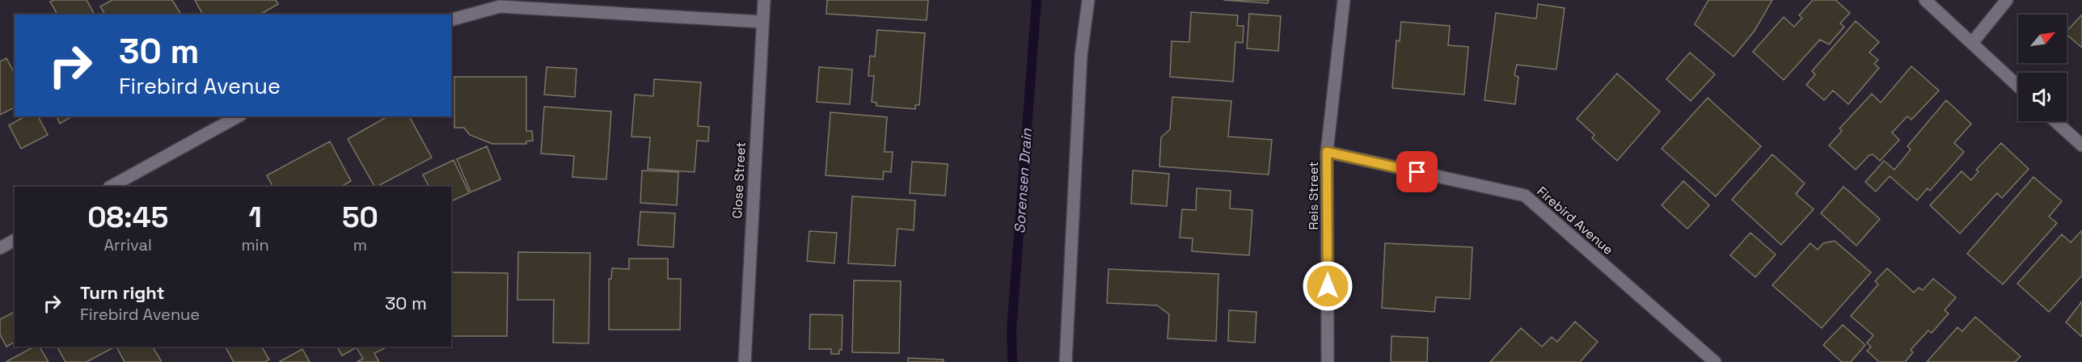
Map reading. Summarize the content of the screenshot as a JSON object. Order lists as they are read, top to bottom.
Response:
{
  "streets": {
    "street": ["Close Street", "Reis Street", "Firebird Avenue"]
  },
  "crossings": [
    ["Reis Street", "Firebird Avenue"]
  ],
  "water": ["Sorensen Drain"],
  "north": "top right",
  "page": {
    "turn": ["30 m", "Firebird Avenue"],
    "eta": [
      "08:45",
      "Arrival",
      "1",
      "min",
      "50",
      "m"
    ],
    "list": [
      {
        "name": "Turn right",
        "note": "Firebird Avenue",
        "value": "30 m"
      }
    ]
  }
}
